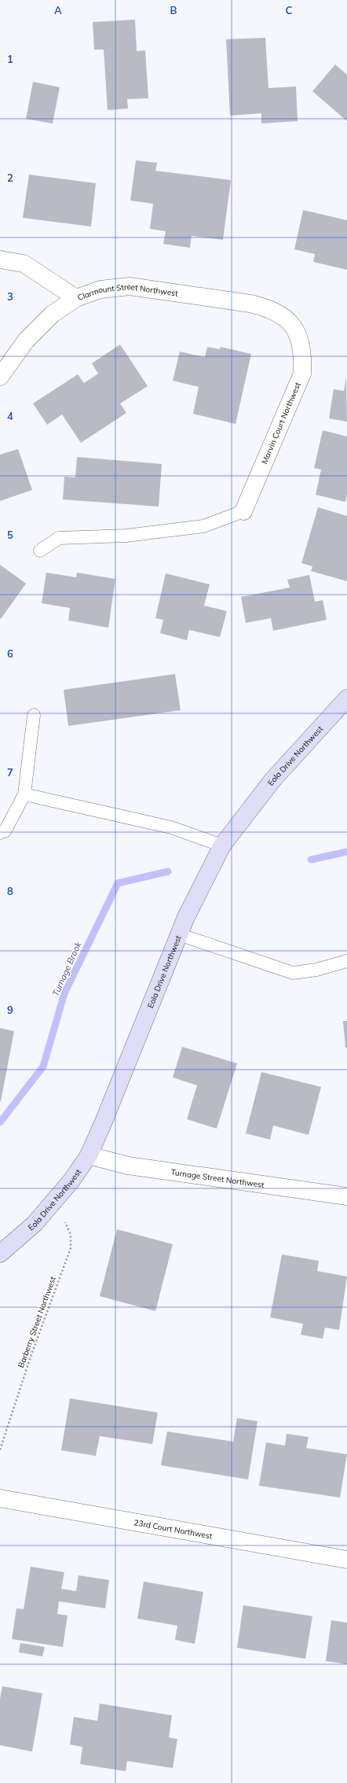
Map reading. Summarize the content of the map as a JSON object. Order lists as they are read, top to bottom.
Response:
{
  "streets": {
    "main road": ["Eola Drive Northwest"],
    "street": [
      "Clarmount Street Northwest",
      "Marvin Court Northwest",
      "Turnage Street Northwest",
      "23rd Court Northwest"
    ],
    "path": ["Barberry Street Northwest"]
  },
  "crossings": [
    ["Clarmount Street Northwest", "Marvin Court Northwest"],
    ["Eola Drive Northwest", "Turnage Street Northwest"],
    ["Eola Drive Northwest", "Barberry Street Northwest"]
  ],
  "water": ["Turnage Brook"],
  "grid": {
    "columns": ["A", "B", "C"],
    "rows": [
      "1",
      "2",
      "3",
      "4",
      "5",
      "6",
      "7",
      "8",
      "9"
    ]
  }
}
